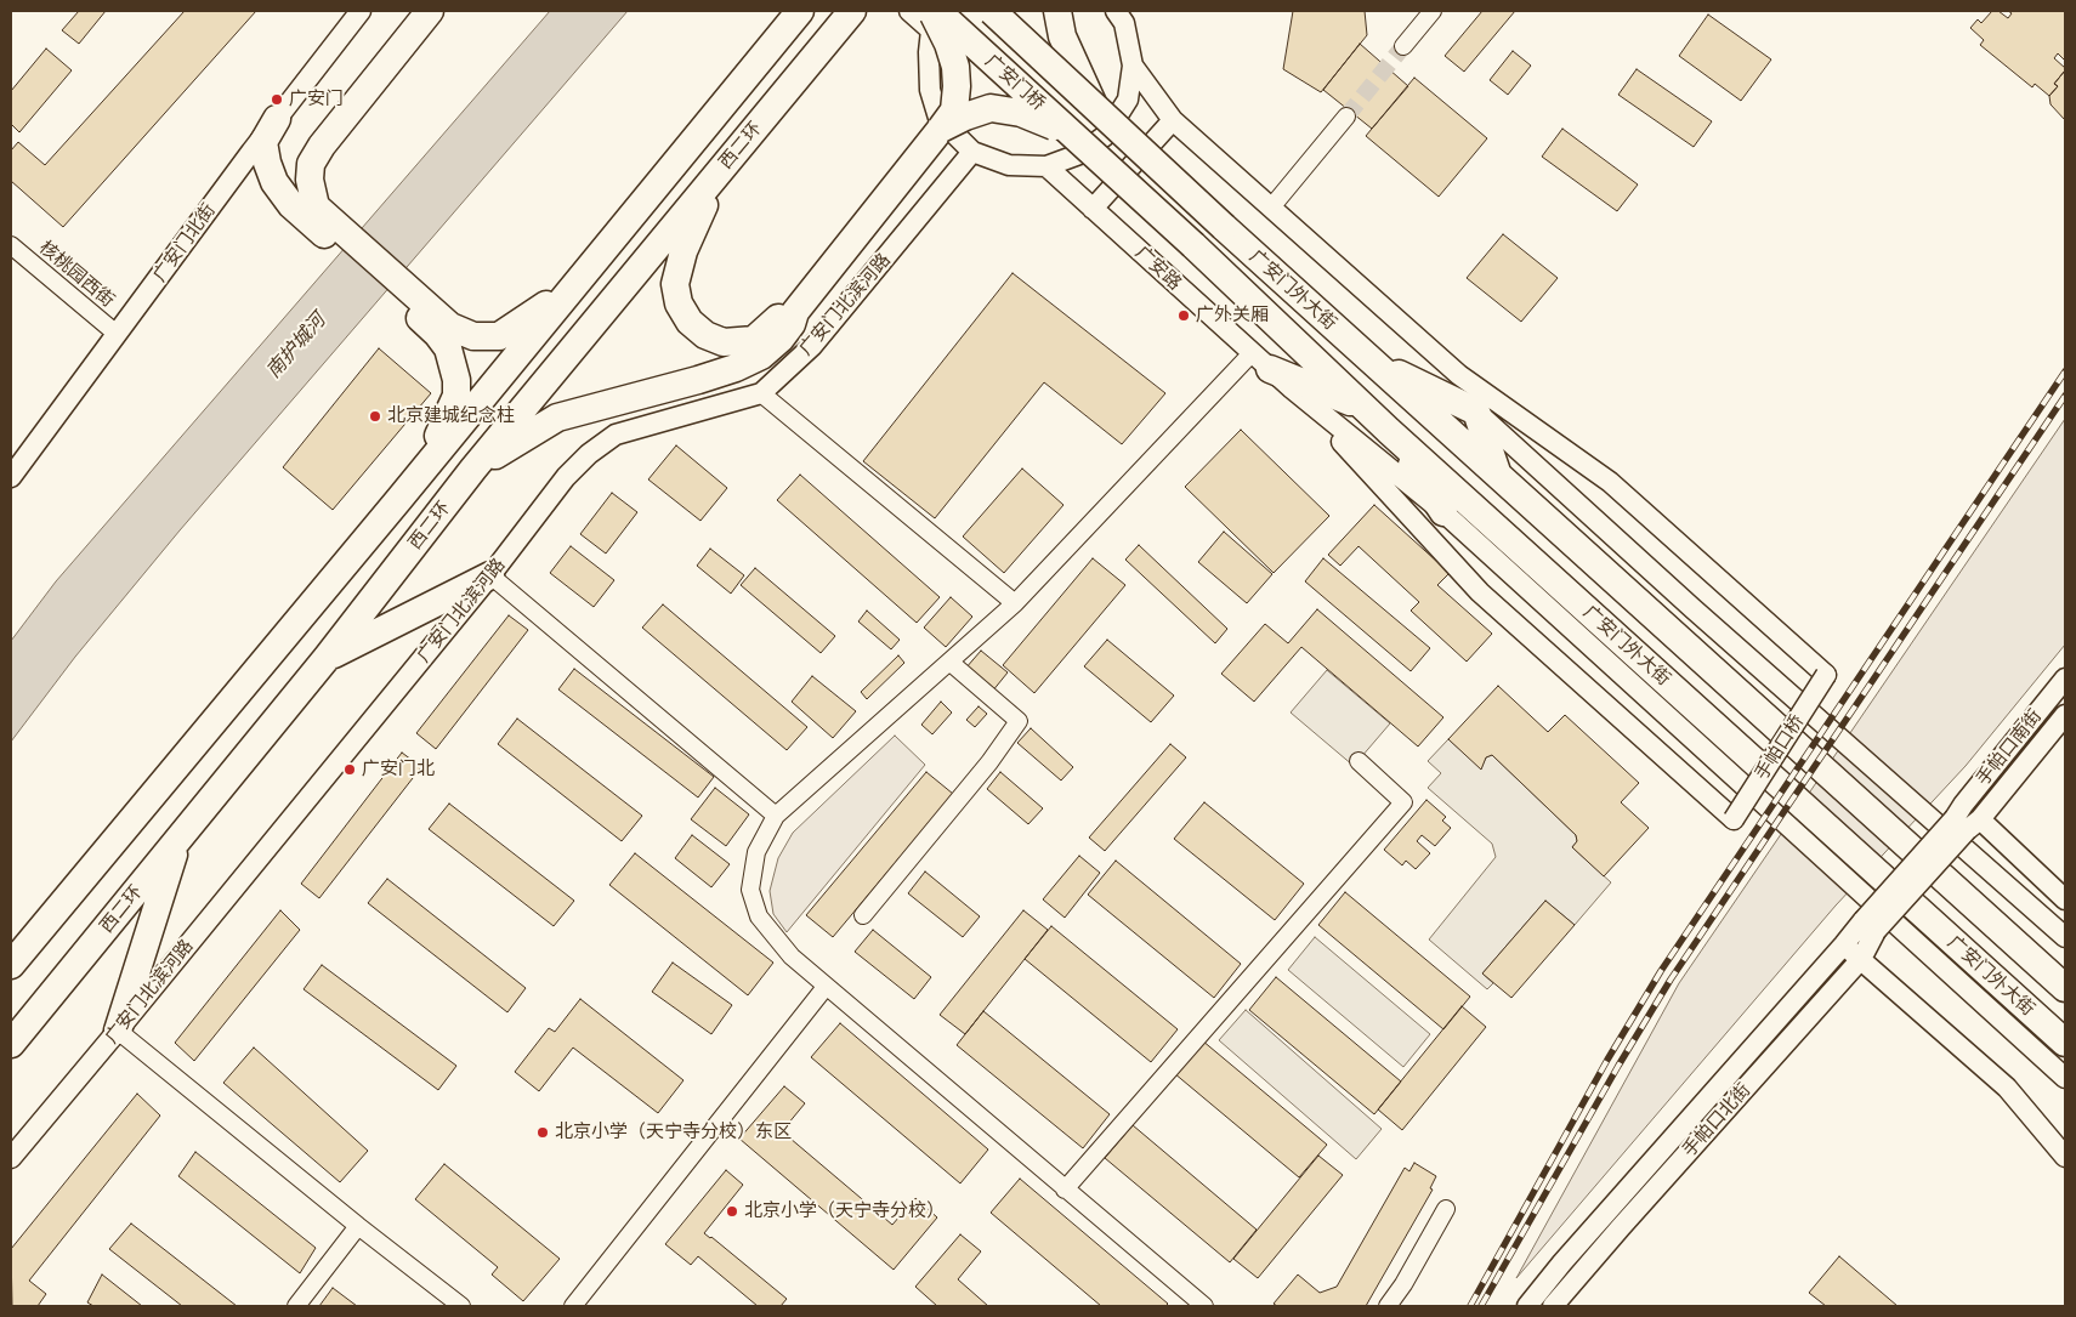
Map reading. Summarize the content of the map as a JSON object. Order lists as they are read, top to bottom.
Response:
{
  "streets": {
    "highway": ["广安门桥", "西二环", "广安门外大街"],
    "street": [
      "广安门北街",
      "广安路",
      "核桃园西街",
      "广安门北滨河路",
      "手帕口桥",
      "手帕口南街",
      "手帕口北街"
    ]
  },
  "crossings": [
    ["广安门桥", "广安门外大街"],
    ["广安门北街", "核桃园西街"],
    ["广安路", "广安门外大街"],
    ["广安门外大街", "手帕口桥"]
  ],
  "water": ["南护城河"],
  "places": [
    "广安门",
    "广外关厢",
    "北京建城纪念柱",
    "广安门北",
    "北京小学（天宁寺分校）东区",
    "北京小学（天宁寺分校）"
  ]
}
